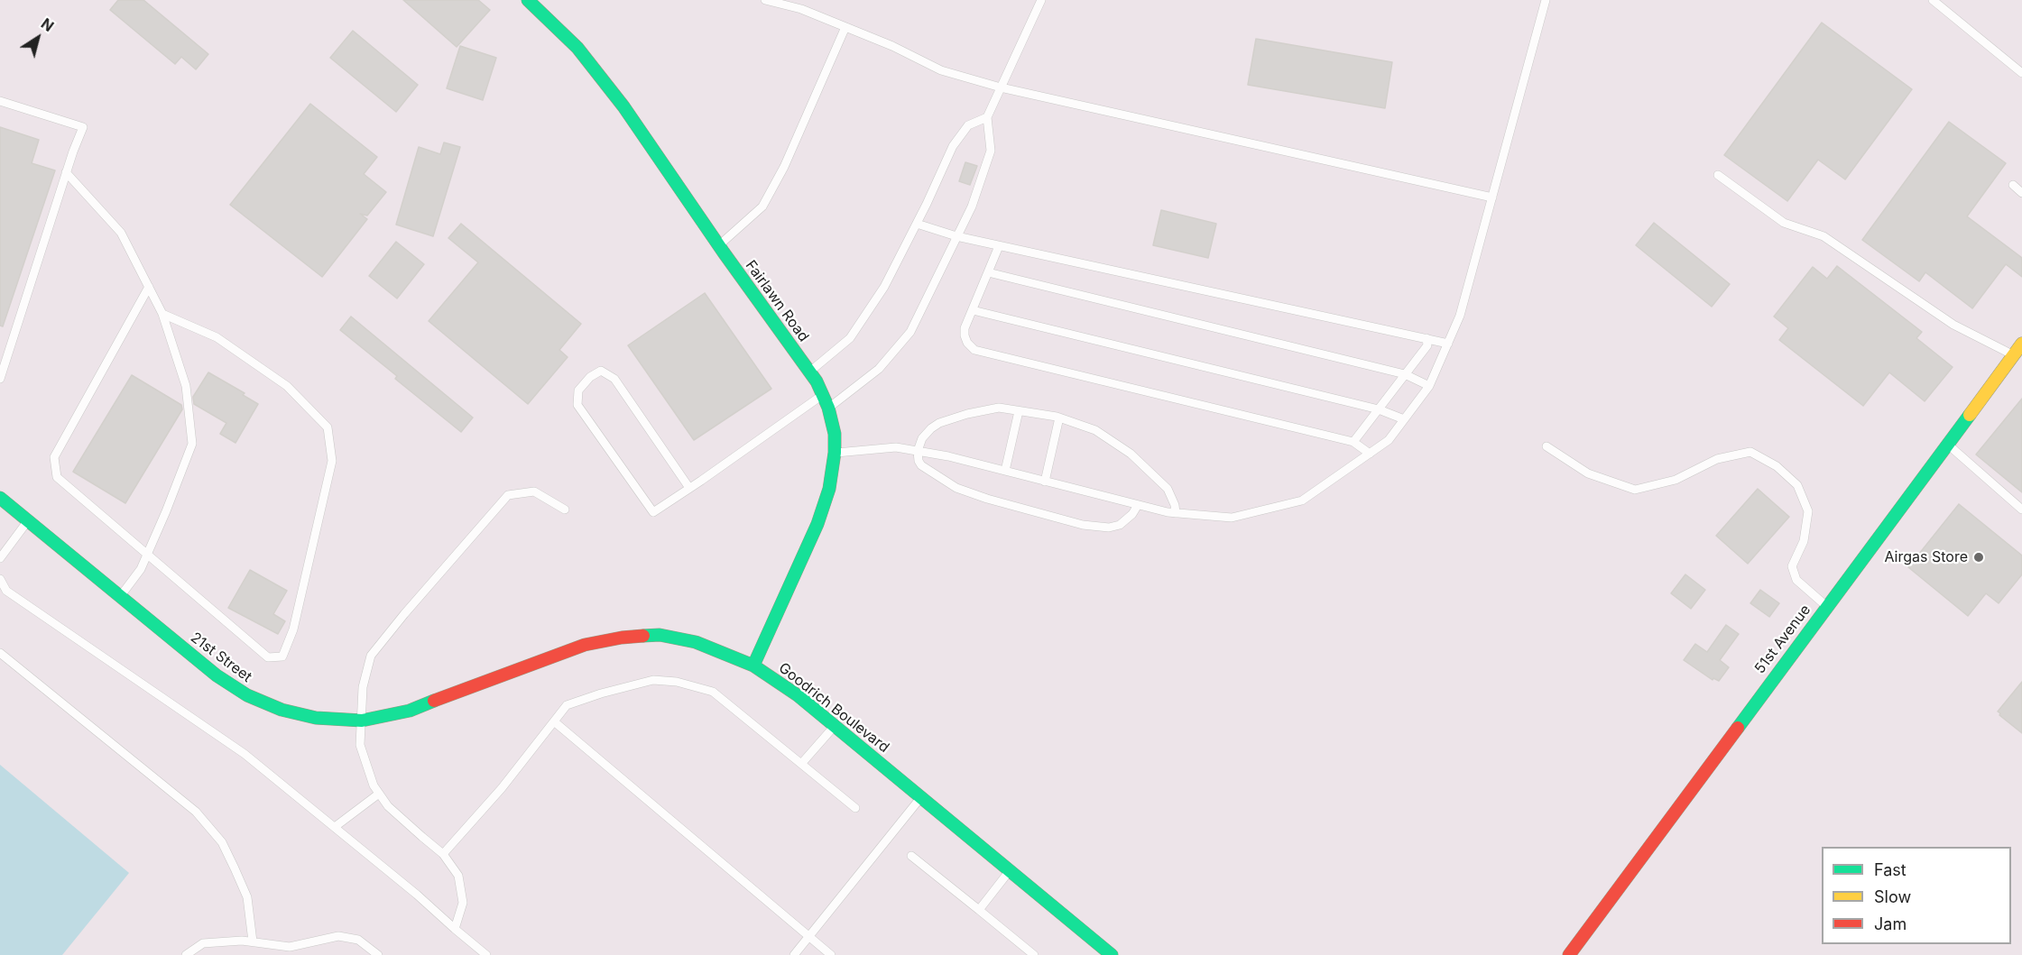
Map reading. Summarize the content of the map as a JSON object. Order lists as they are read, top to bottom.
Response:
{
  "streets": {
    "street": [
      "Fairlawn Road",
      "51st Avenue",
      "21st Street",
      "Goodrich Boulevard"
    ]
  },
  "crossings": [
    ["Fairlawn Road", "Goodrich Boulevard"],
    ["21st Street", "Goodrich Boulevard"]
  ],
  "places": ["Airgas Store"],
  "legend": ["Fast", "Slow", "Jam"],
  "north": "top right"
}
